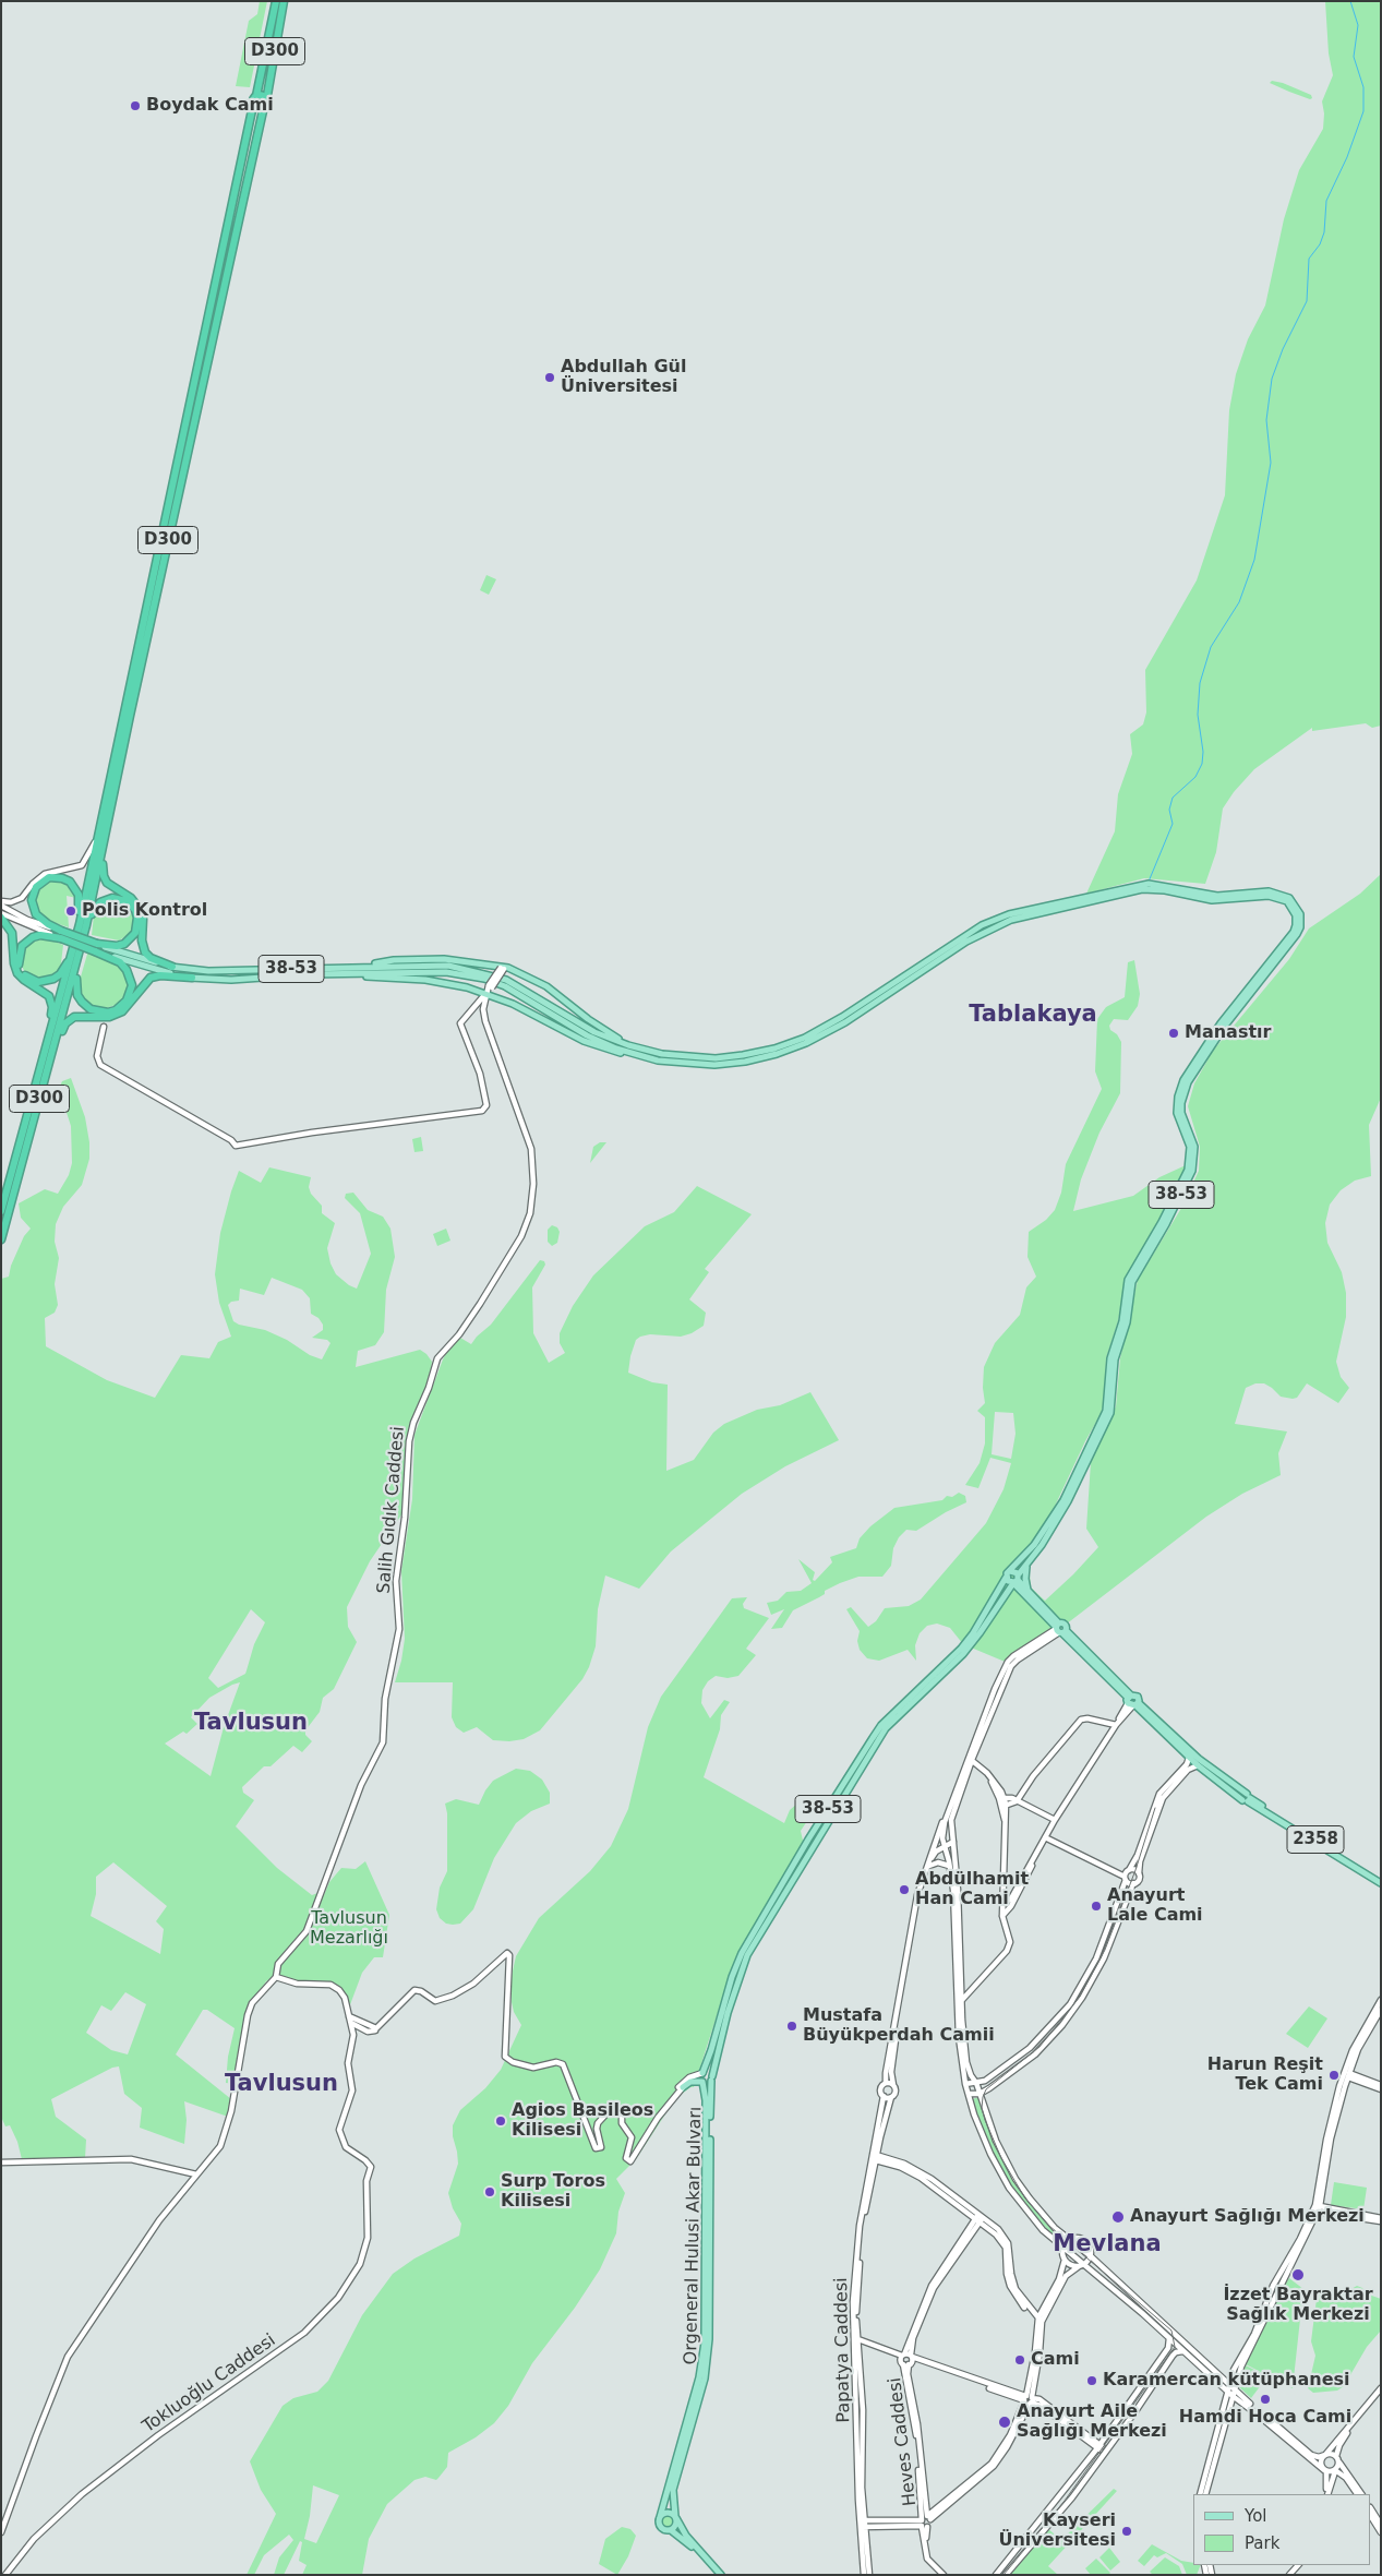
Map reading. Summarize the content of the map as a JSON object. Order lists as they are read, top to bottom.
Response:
{
  "streets": {
    "highway": ["D300"],
    "main road": ["38-53", "Orgeneral Hulusi Akar Bulvarı"],
    "street": [
      "Salih Gıdık Caddesi",
      "Papatya Caddesi",
      "Tokluoğlu Caddesi",
      "Heves Caddesi"
    ]
  },
  "crossings": [
    ["38-53", "Orgeneral Hulusi Akar Bulvarı"]
  ],
  "districts": [
    "Tablakaya",
    "Tavlusun",
    "Tavlusun",
    "Mevlana"
  ],
  "parks": ["Tavlusun Mezarlığı"],
  "places": [
    "Boydak Cami",
    "Abdullah Gül Üniversitesi",
    "Polis Kontrol",
    "Manastır",
    "Abdülhamit Han Cami",
    "Anayurt Lale Cami",
    "Mustafa Büyükperdah Camii",
    "Harun Reşit Tek Cami",
    "Agios Basileos Kilisesi",
    "Surp Toros Kilisesi",
    "Anayurt Sağlığı Merkezi",
    "İzzet Bayraktar Sağlık Merkezi",
    "Cami",
    "Karamercan kütüphanesi",
    "Hamdi Hoca Cami",
    "Anayurt Aile Sağlığı Merkezi",
    "Kayseri Üniversitesi"
  ],
  "legend": ["Yol", "Park"]
}
